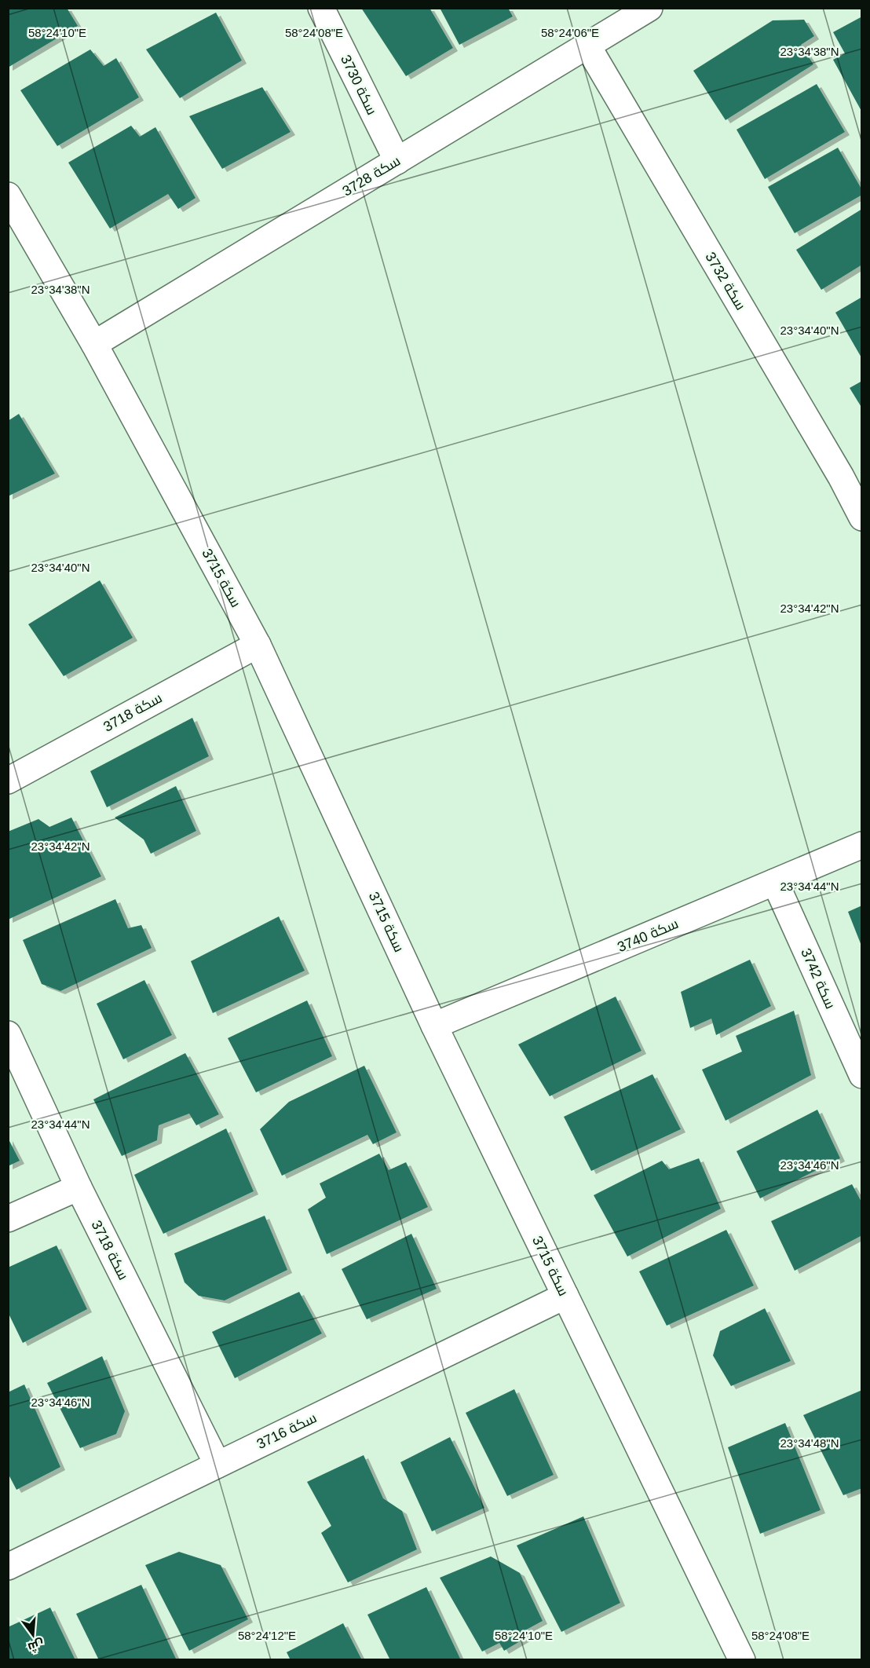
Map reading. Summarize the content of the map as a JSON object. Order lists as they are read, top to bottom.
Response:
{
  "streets": {
    "street": [
      "سكة 3730",
      "سكة 3728",
      "سكة 3732",
      "سكة 3715",
      "سكة 3718",
      "سكة 3740",
      "سكة 3742",
      "سكة 3716"
    ]
  },
  "crossings": [
    ["سكة 3730", "سكة 3728"],
    ["سكة 3728", "سكة 3732"],
    ["سكة 3728", "سكة 3715"],
    ["سكة 3715", "سكة 3718"],
    ["سكة 3715", "سكة 3740"],
    ["سكة 3715", "سكة 3716"],
    ["سكة 3718", "سكة 3716"],
    ["سكة 3740", "سكة 3742"]
  ],
  "north": "bottom",
  "coordinates": [
    "58°24'10\"E",
    "58°24'08\"E",
    "58°24'06\"E",
    "23°34'38\"N",
    "23°34'40\"N",
    "23°34'42\"N",
    "23°34'44\"N",
    "23°34'46\"N",
    "23°34'48\"N",
    "58°24'12\"E"
  ]
}
